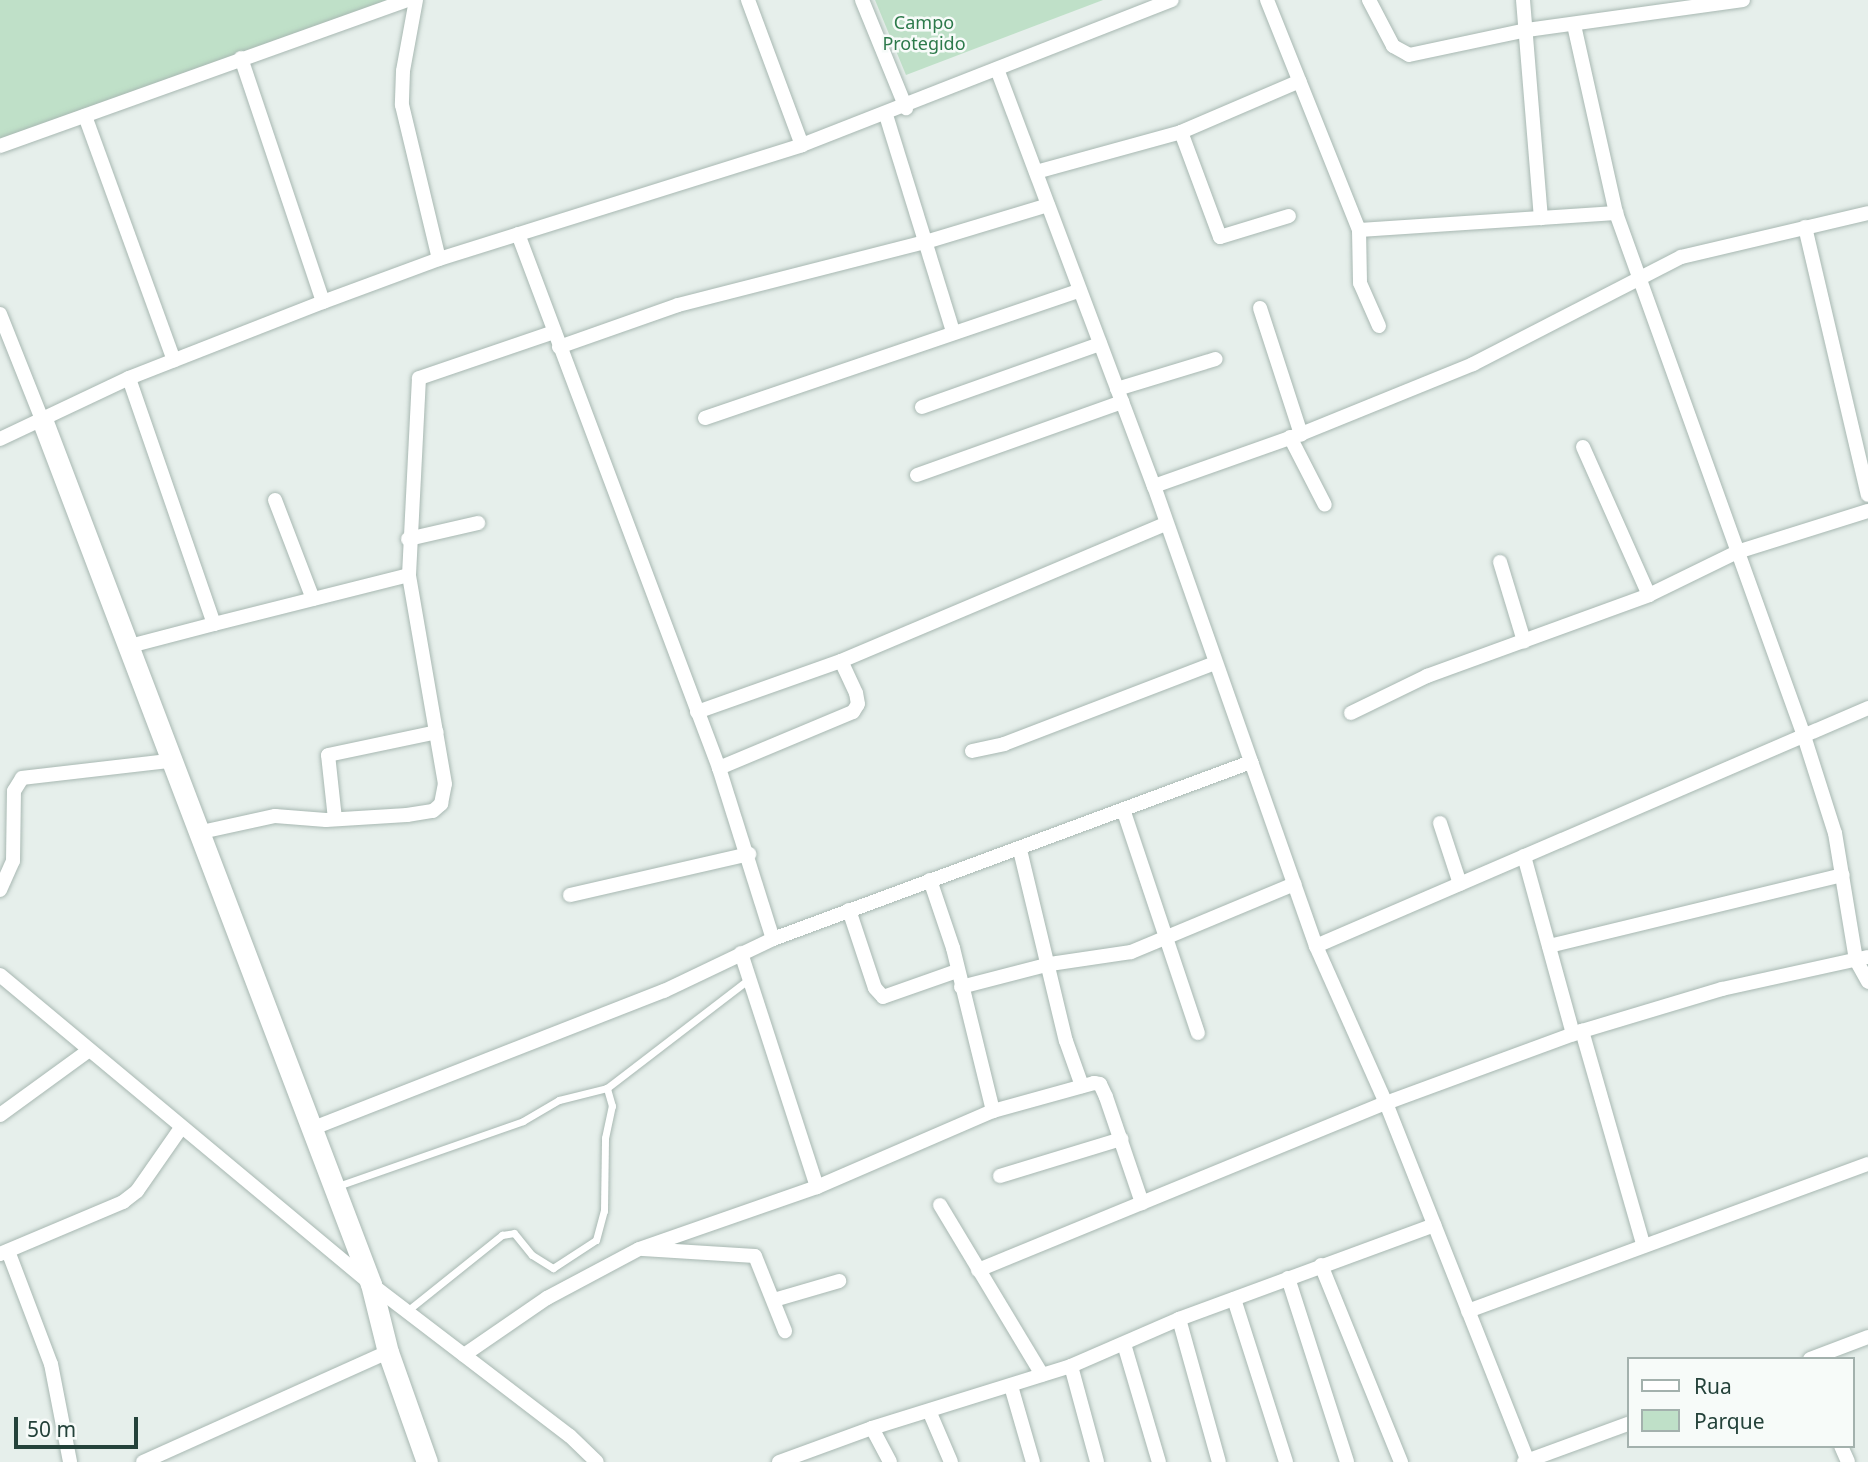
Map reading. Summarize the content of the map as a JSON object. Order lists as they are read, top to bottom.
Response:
{
  "parks": ["Campo Protegido"],
  "legend": ["Rua", "Parque"],
  "scale_bar": "50 m"
}
